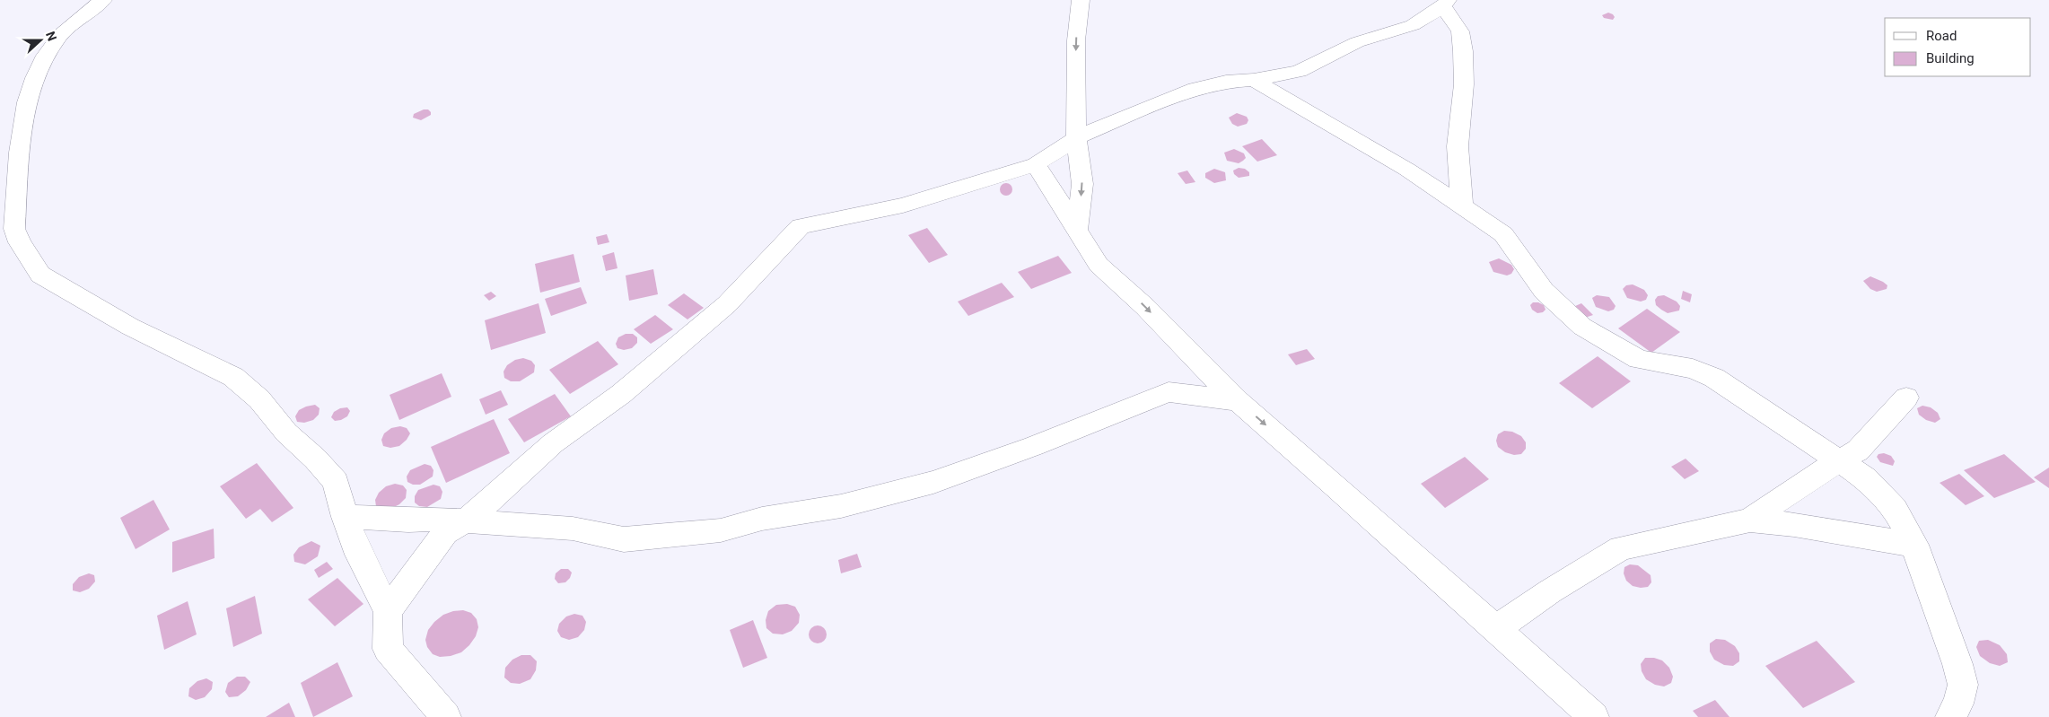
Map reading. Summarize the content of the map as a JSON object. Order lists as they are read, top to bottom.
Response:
{
  "legend": ["Road", "Building"],
  "north": "right"
}
